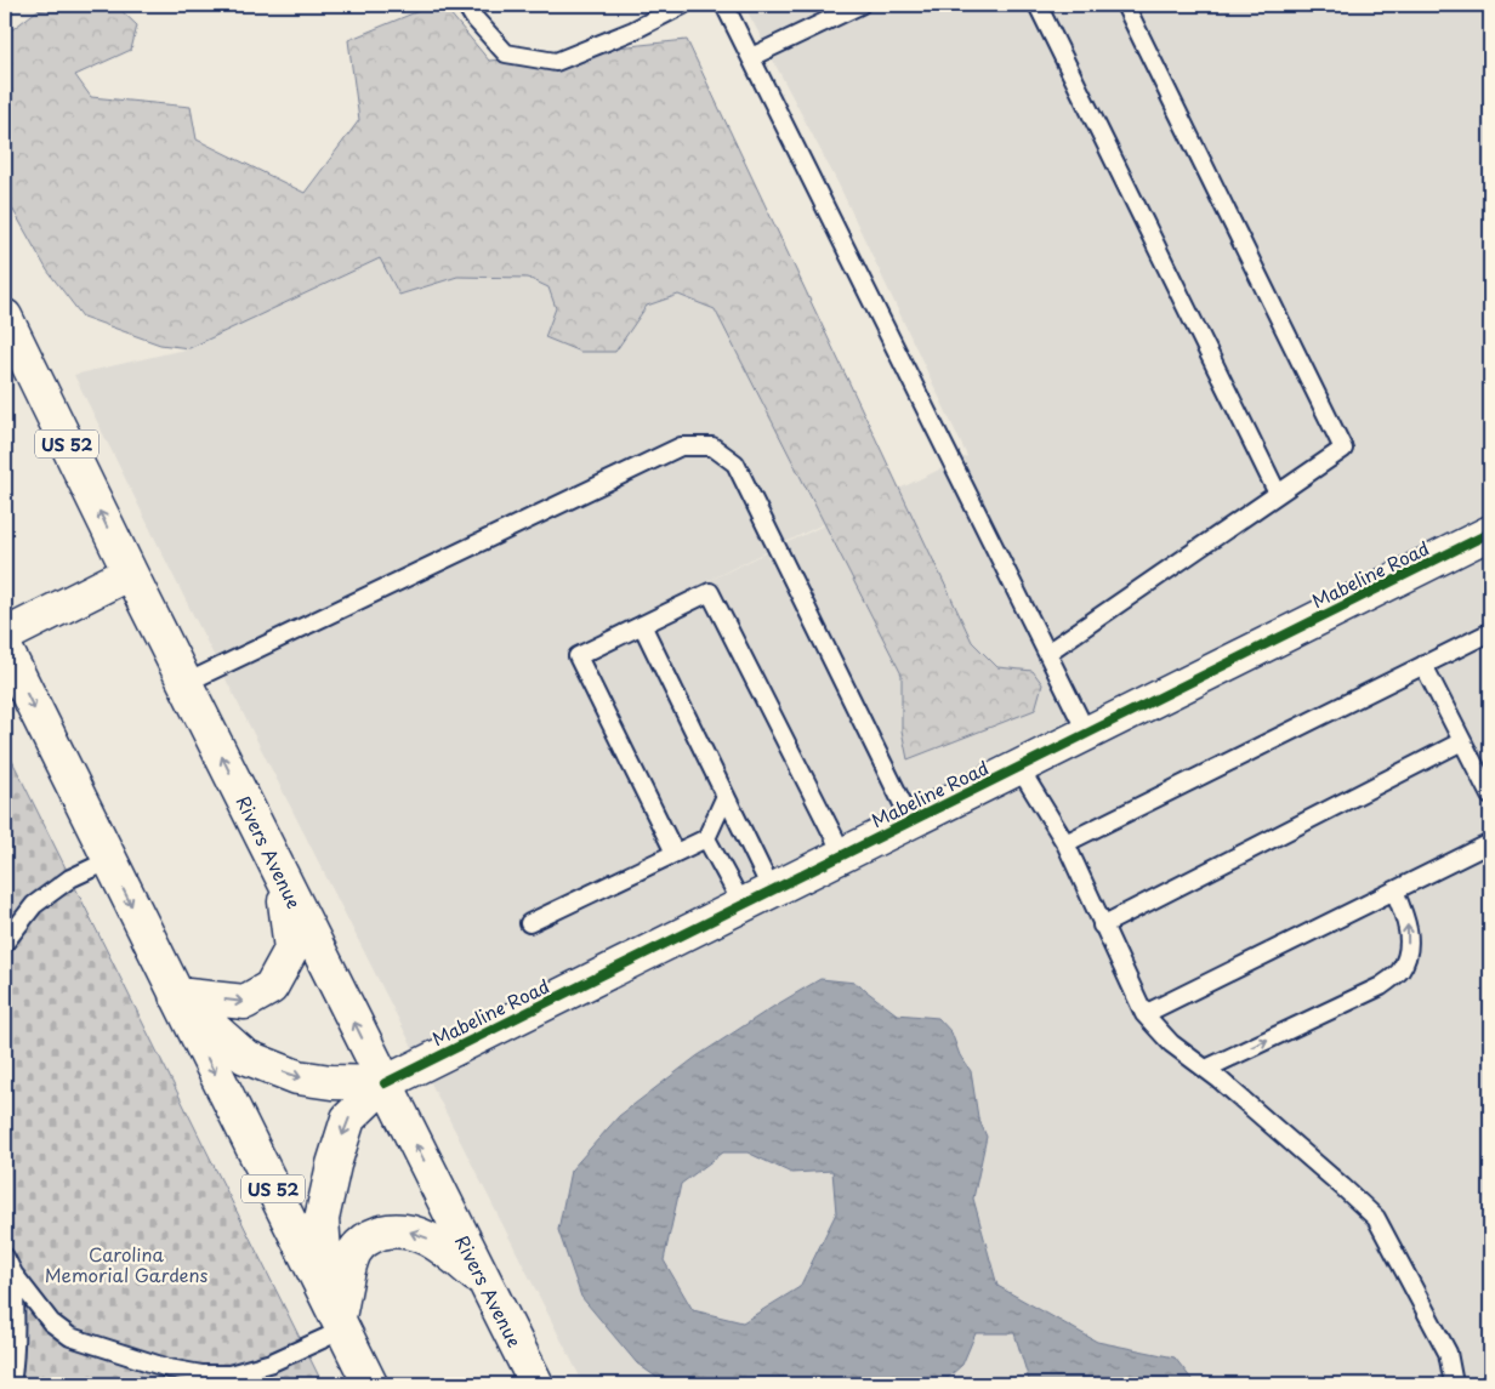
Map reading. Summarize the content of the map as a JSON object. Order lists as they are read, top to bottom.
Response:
{
  "streets": {
    "main road": ["US 52", "Mabeline Road", "Rivers Avenue"]
  },
  "crossings": [
    ["Mabeline Road", "Rivers Avenue"]
  ],
  "parks": ["Carolina Memorial Gardens"]
}
